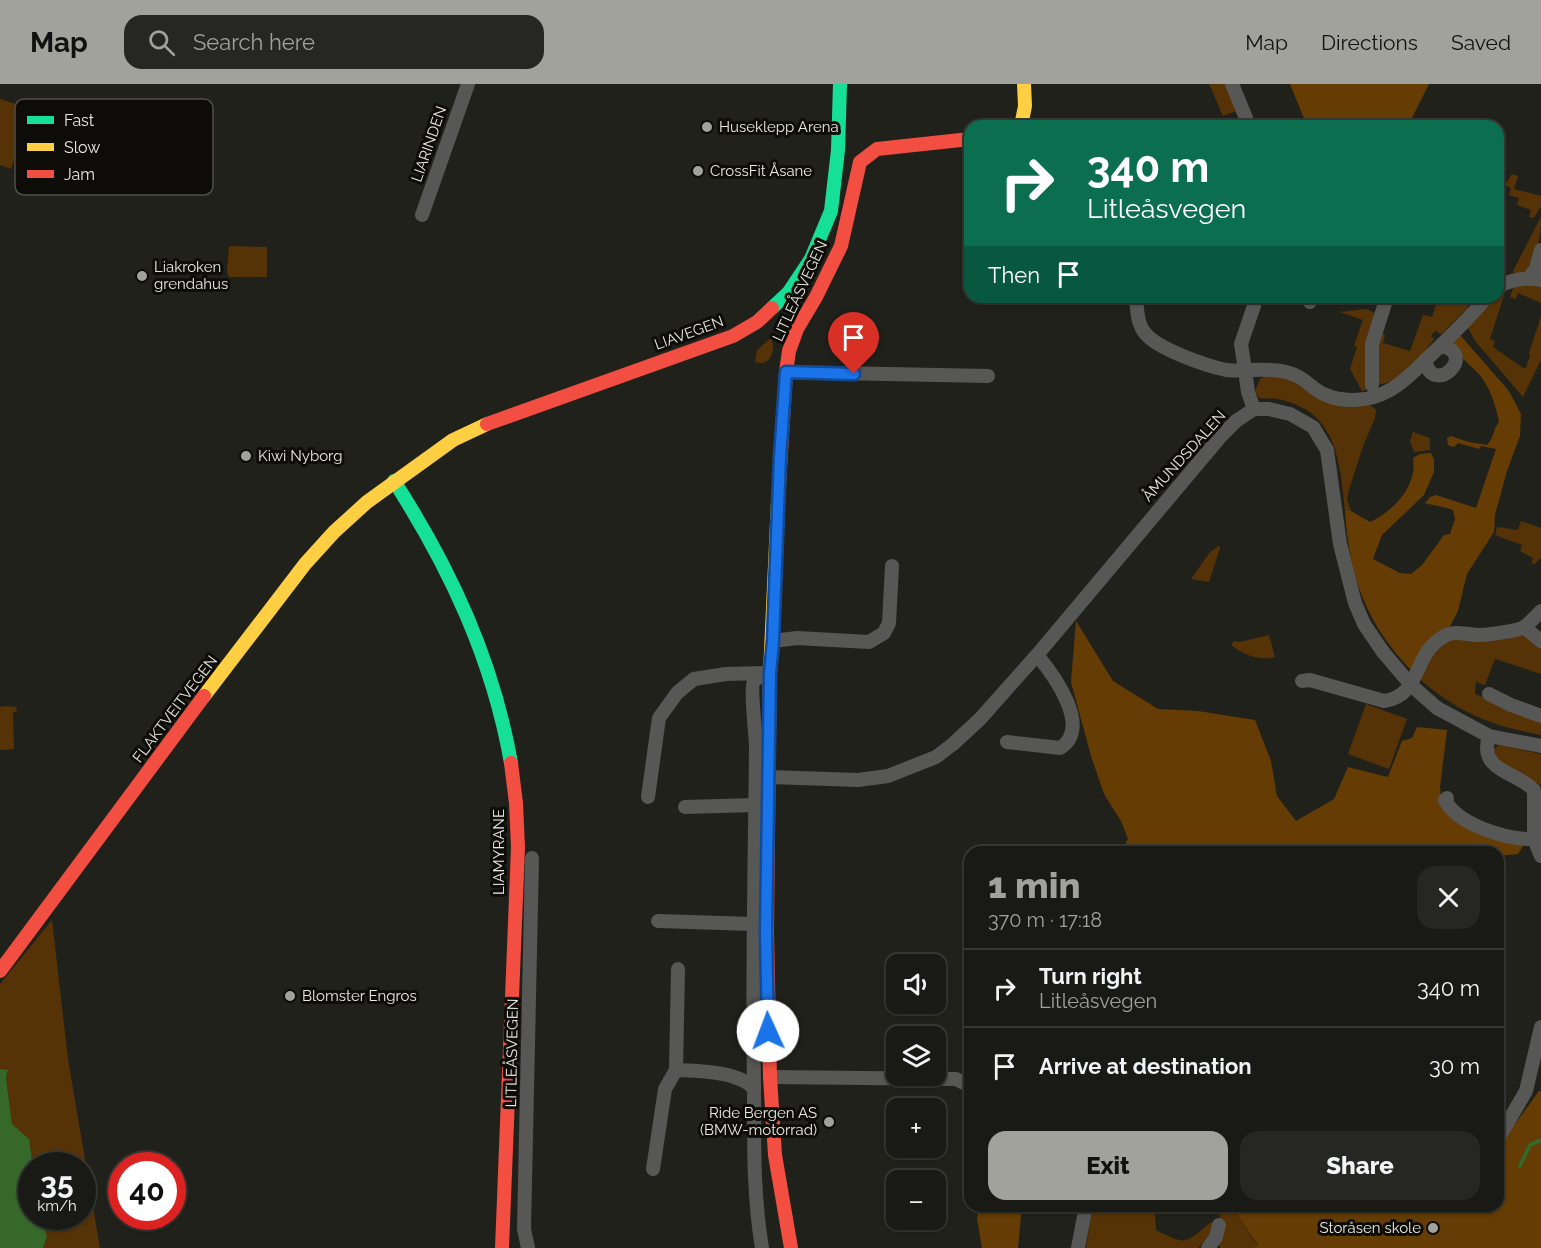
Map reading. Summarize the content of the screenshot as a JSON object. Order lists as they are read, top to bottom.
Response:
{
  "streets": {
    "main road": [
      "LITLEÅSVEGEN",
      "LIAVEGEN",
      "FLAKTVEITVEGEN",
      "LIAMYRANE"
    ],
    "street": ["LIARINDEN", "ÅMUNDSDALEN"]
  },
  "crossings": [
    ["LITLEÅSVEGEN", "ÅMUNDSDALEN"],
    ["LIAVEGEN", "FLAKTVEITVEGEN"],
    ["LIAVEGEN", "LIAMYRANE"],
    ["FLAKTVEITVEGEN", "LIAMYRANE"]
  ],
  "places": [
    "Huseklepp Arena",
    "CrossFit Åsane",
    "Liakroken grendahus",
    "Kiwi Nyborg",
    "Blomster Engros",
    "Ride Bergen AS (BMW-motorrad)",
    "Storåsen skole"
  ],
  "legend": ["Fast", "Slow", "Jam"],
  "page": {
    "header": "Map",
    "search": "Search here",
    "nav": ["Map", "Directions", "Saved"],
    "turn": ["340 m", "Litleåsvegen"],
    "then": "Then",
    "heading": ["1 min", "370 m · 17:18"],
    "list": [
      {
        "name": "Turn right",
        "note": "Litleåsvegen",
        "value": "340 m"
      },
      {
        "name": "Arrive at destination",
        "value": "30 m"
      }
    ],
    "map_buttons": ["+", "−"],
    "buttons": ["Exit", "Share"],
    "speed": "35 km/h",
    "limit": "40"
  }
}
